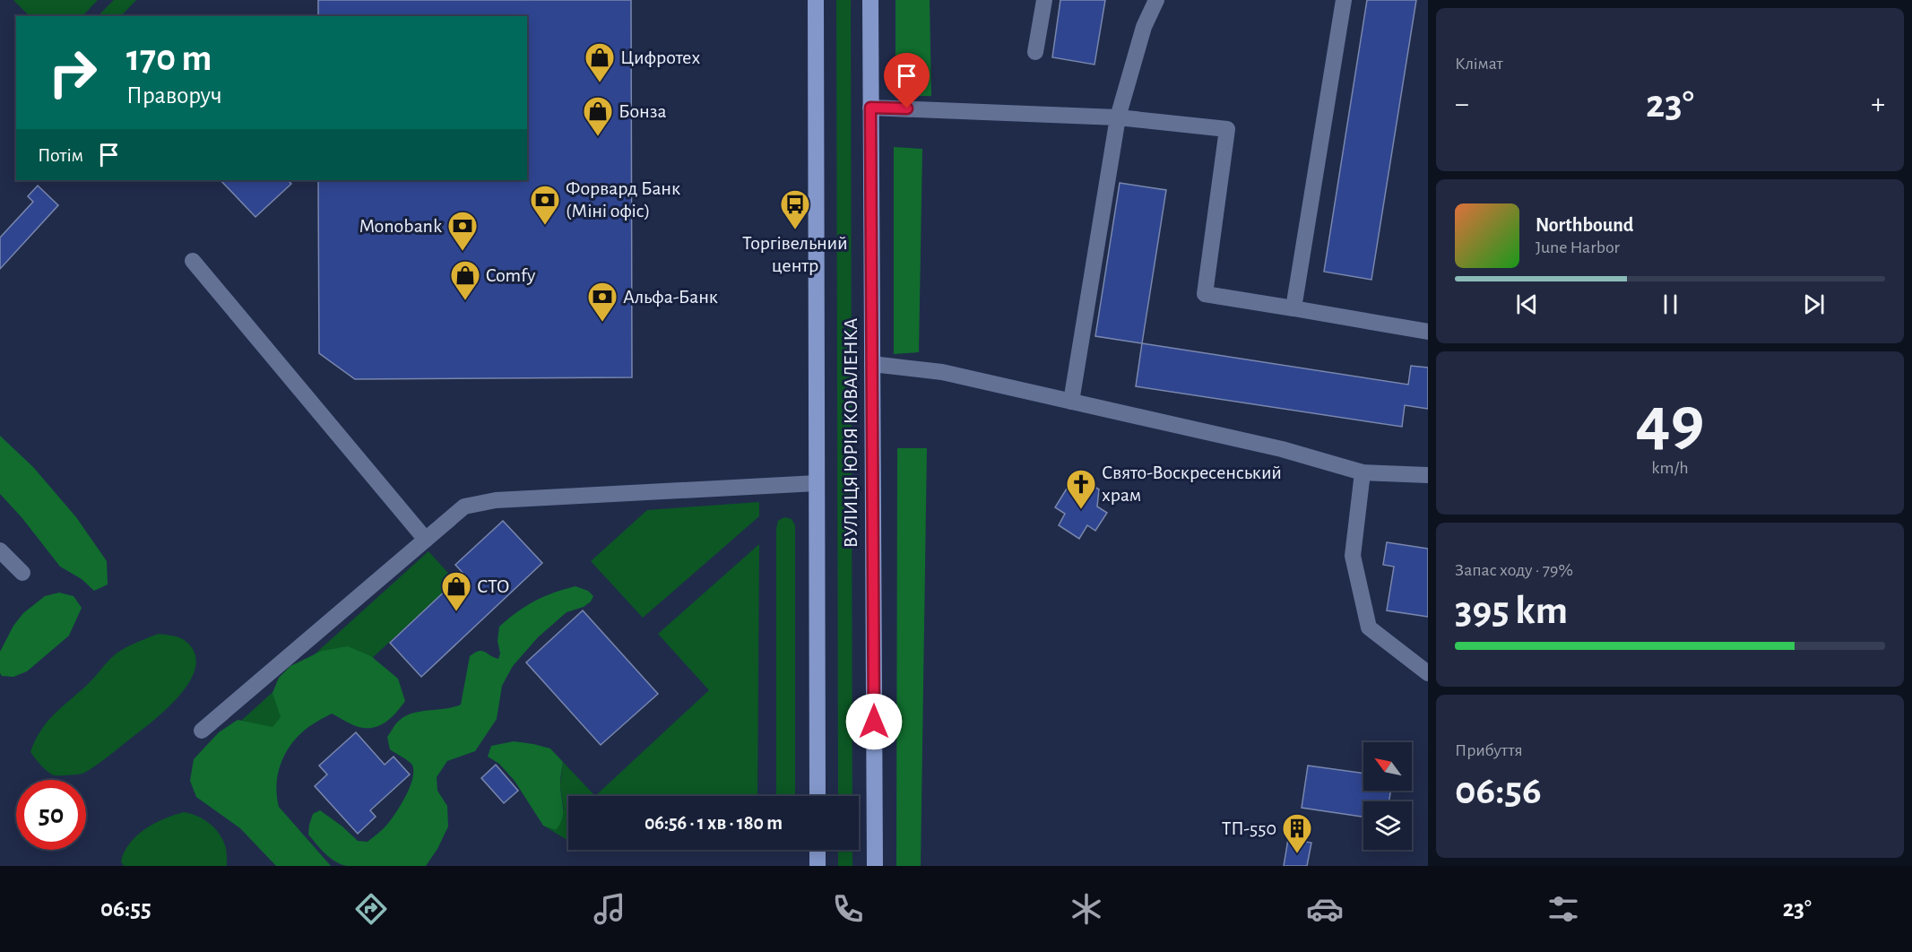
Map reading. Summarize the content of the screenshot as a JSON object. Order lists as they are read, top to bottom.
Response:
{
  "streets": {
    "main road": ["ВУЛИЦЯ ЮРІЯ КОВАЛЕНКА"]
  },
  "places": {
    "shop": [
      "Цифротех",
      "Бонза",
      "Comfy",
      "СТО"
    ],
    "bank": ["Форвард Банк (Міні офіс)", "Monobank", "Альфа-Банк"],
    "bus stop": ["Торгівельний центр"],
    "church": ["Свято-Воскресенський храм"],
    "building": ["ТП-550"]
  },
  "north": "top left",
  "page": {
    "tile": [
      "Клімат",
      ["49", "km/h"],
      ["Запас ходу · 79%", "395 km"],
      ["Прибуття", "06:56"]
    ],
    "turn": ["170 m", "Праворуч"],
    "heat": ["−", "23°", "+"],
    "then": "Потім",
    "song": ["Northbound", "June Harbor"],
    "limit": "50",
    "trip": "06:56 · 1 хв · 180 m",
    "tabs": ["06:55", "23°"]
  }
}
